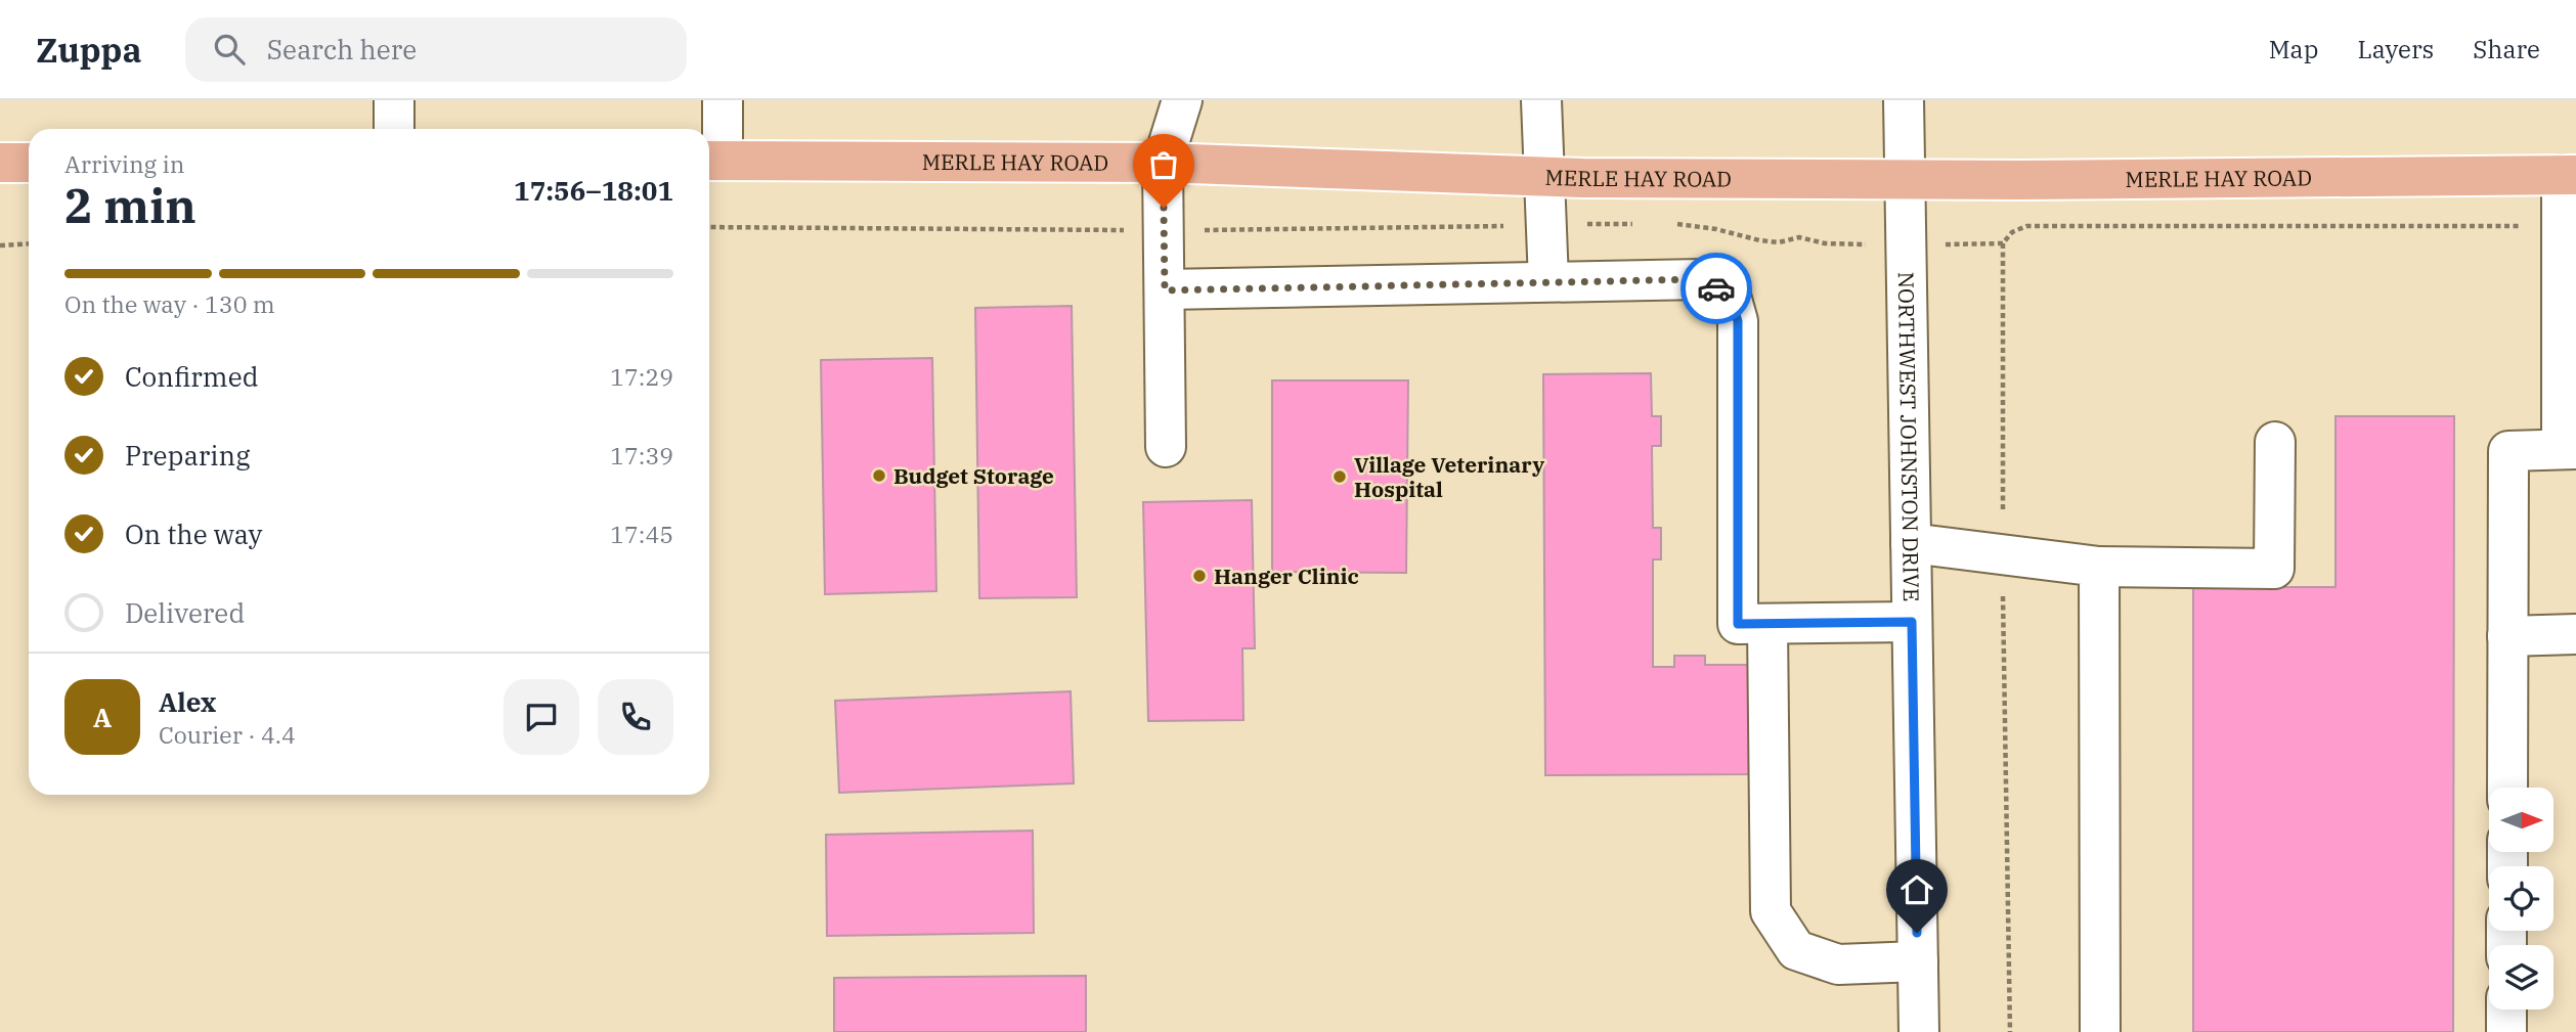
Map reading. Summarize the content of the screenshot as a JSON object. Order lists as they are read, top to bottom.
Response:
{
  "streets": {
    "main road": ["MERLE HAY ROAD"],
    "street": ["NORTHWEST JOHNSTON DRIVE"]
  },
  "crossings": [
    ["MERLE HAY ROAD", "NORTHWEST JOHNSTON DRIVE"]
  ],
  "places": ["Budget Storage", "Village Veterinary Hospital", "Hanger Clinic"],
  "north": "right",
  "page": {
    "header": "Zuppa",
    "search": "Search here",
    "nav": ["Map", "Layers", "Share"],
    "heading": ["2 min", "Arriving in", "17:56–18:01"],
    "panel": ["Alex", "Courier · 4.4"],
    "bar": "On the way · 130 m",
    "list": [
      ["Confirmed", "17:29"],
      ["Preparing", "17:39"],
      ["On the way", "17:45"],
      "Delivered"
    ],
    "round": "A"
  }
}
